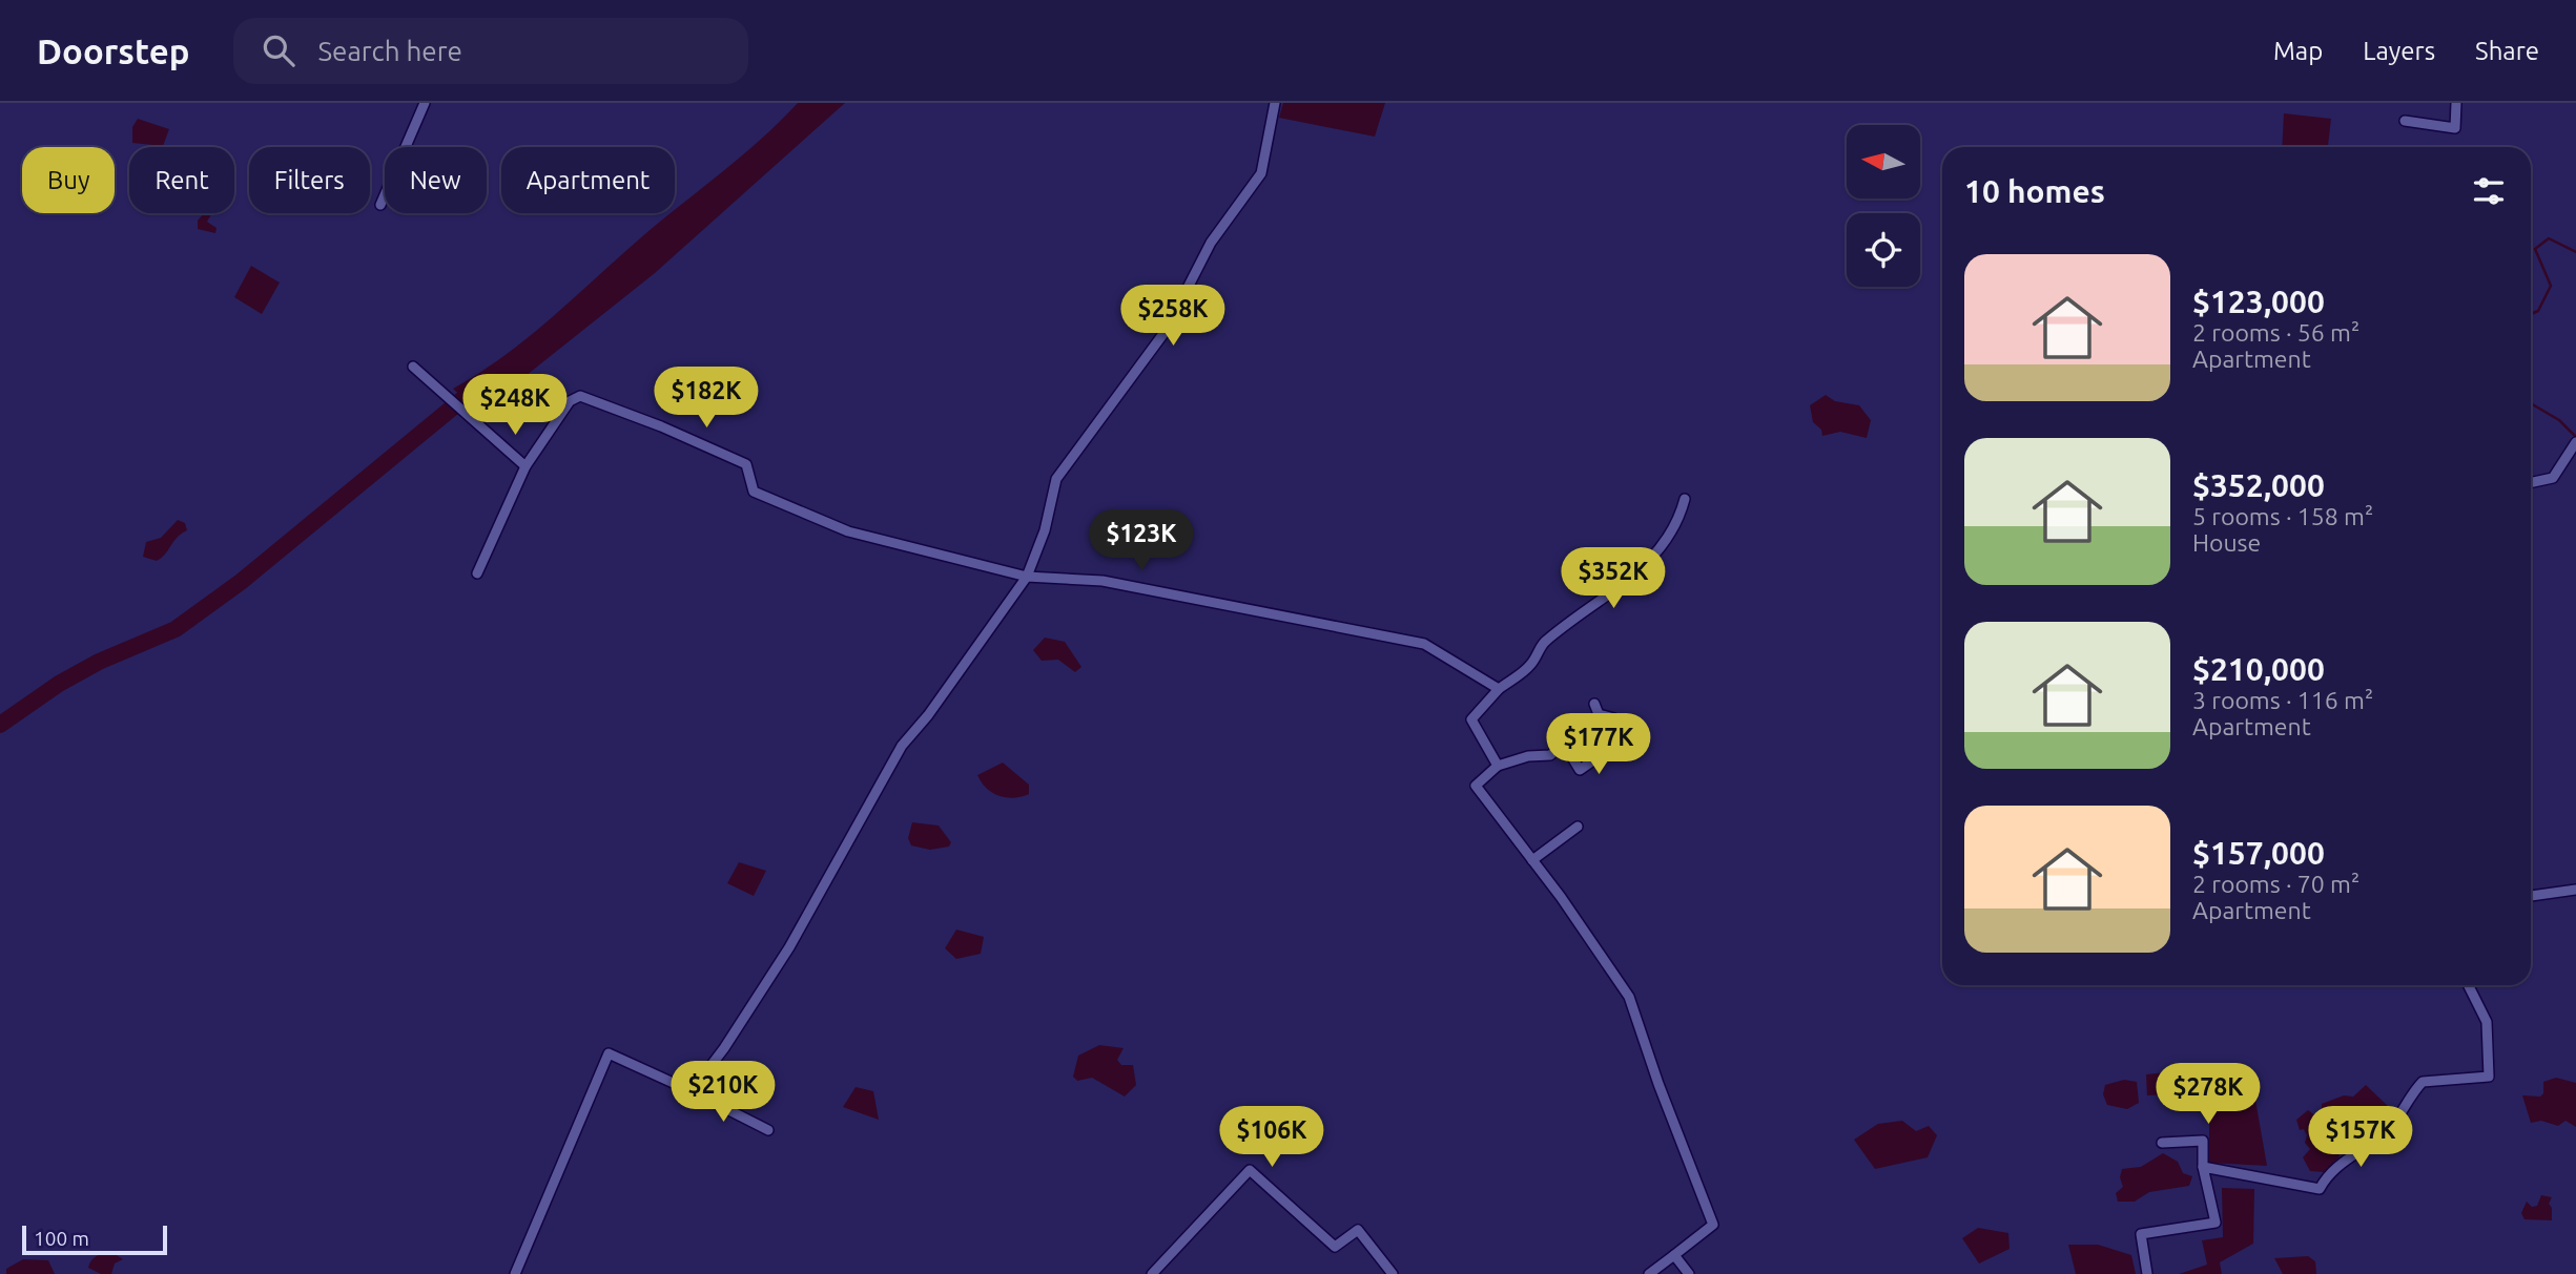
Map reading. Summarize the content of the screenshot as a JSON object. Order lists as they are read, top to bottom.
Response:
{
  "scale_bar": "100 m",
  "north": "left",
  "page": {
    "header": "Doorstep",
    "search": "Search here",
    "nav": ["Map", "Layers", "Share"],
    "chip": [
      "Buy",
      "Rent",
      "Filters",
      "New",
      "Apartment"
    ],
    "heading": "10 homes",
    "list": [
      {
        "name": "$123,000",
        "note": "2 rooms · 56 m² · Apartment"
      },
      {
        "name": "$352,000",
        "note": "5 rooms · 158 m² · House"
      },
      {
        "name": "$210,000",
        "note": "3 rooms · 116 m² · Apartment"
      },
      {
        "name": "$157,000",
        "note": "2 rooms · 70 m² · Apartment"
      }
    ],
    "price": [
      "$258K",
      "$182K",
      "$248K",
      "$123K",
      "$352K",
      "$177K",
      "$210K",
      "$278K",
      "$106K",
      "$157K"
    ],
    "scale": "100 m"
  }
}
